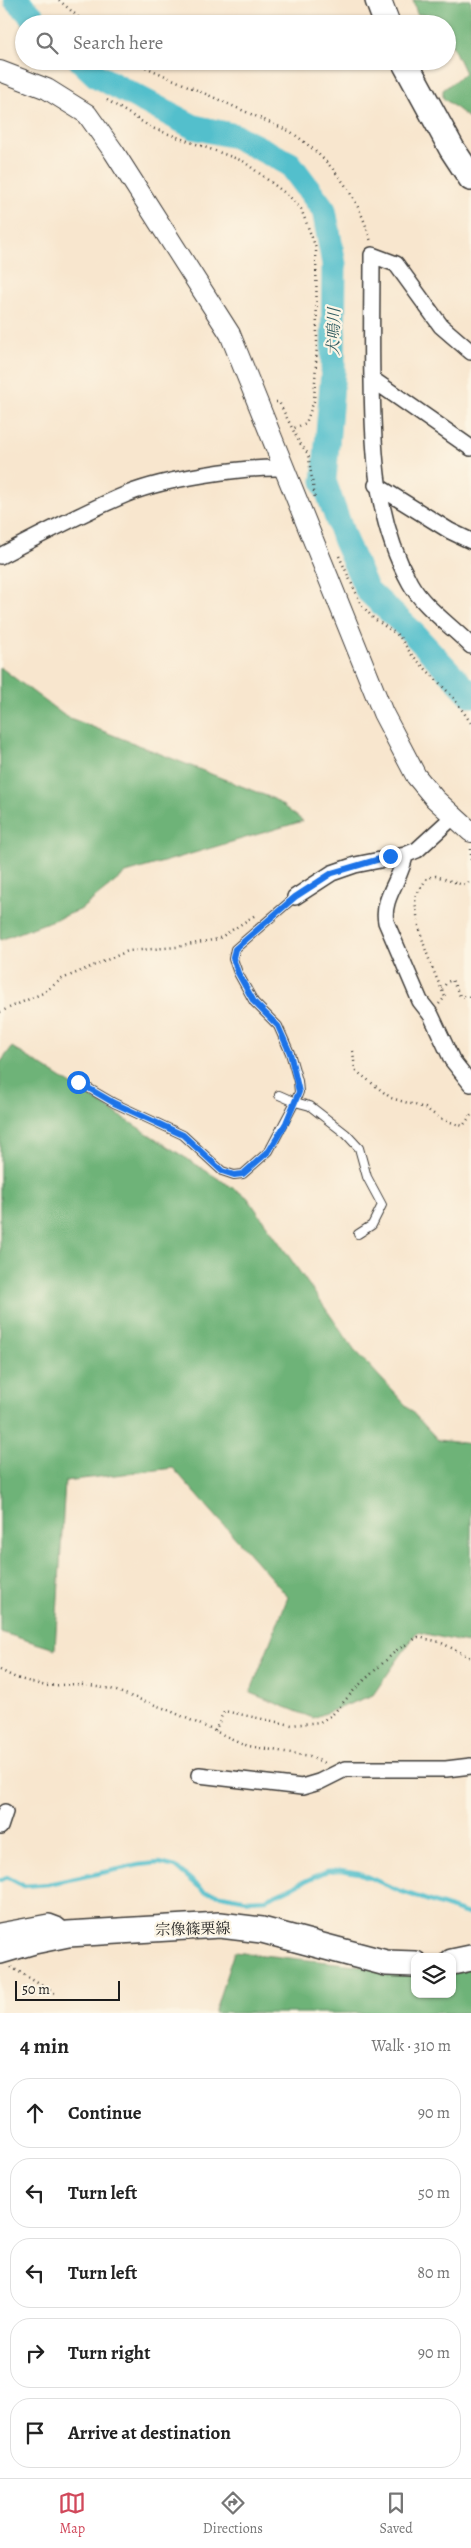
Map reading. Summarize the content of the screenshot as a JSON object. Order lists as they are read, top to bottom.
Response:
{
  "streets": {
    "main road": ["宗像篠栗線"]
  },
  "water": ["犬鳴川"],
  "scale_bar": "50 m",
  "page": {
    "search": "Search here",
    "scale": "50 m",
    "heading": ["4 min", "Walk · 310 m"],
    "list": [
      ["Continue", "90 m"],
      ["Turn left", "50 m"],
      ["Turn left", "80 m"],
      ["Turn right", "90 m"],
      "Arrive at destination"
    ],
    "nav": ["Map", "Directions", "Saved"]
  }
}
